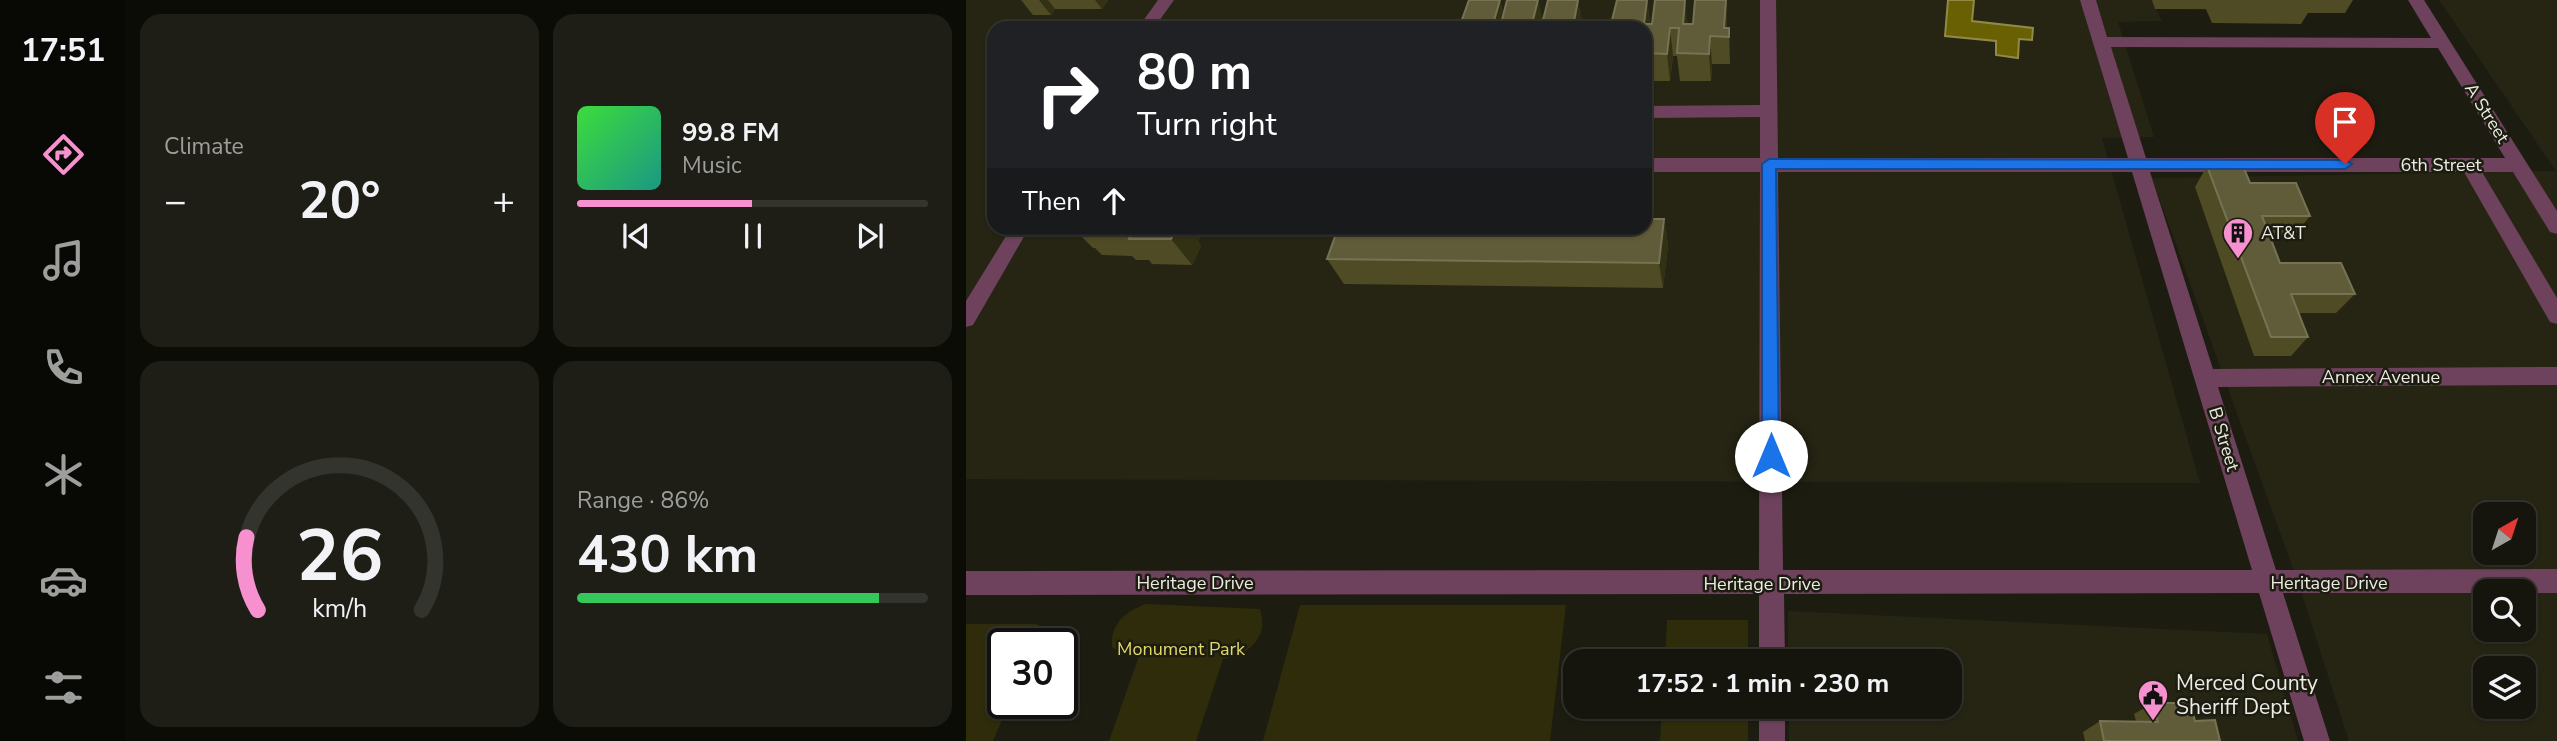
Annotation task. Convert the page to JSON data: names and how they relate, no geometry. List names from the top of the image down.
{
  "streets": {
    "street": [
      "A Street",
      "6th Street",
      "Annex Avenue",
      "B Street",
      "Heritage Drive"
    ]
  },
  "crossings": [
    ["A Street", "6th Street"],
    ["6th Street", "B Street"],
    ["Annex Avenue", "B Street"],
    ["B Street", "Heritage Drive"]
  ],
  "parks": ["Monument Park"],
  "places": {
    "building": ["AT&T"],
    "public building": ["Merced County Sheriff Dept"]
  },
  "north": "top right",
  "page": {
    "tabs": "17:51",
    "tile": [
      "Climate",
      ["Range · 86%", "430 km"]
    ],
    "turn": ["80 m", "Turn right"],
    "song": ["99.8 FM", "Music"],
    "then": "Then",
    "heat": ["−", "20°", "+"],
    "limit": "30",
    "trip": "17:52 · 1 min · 230 m",
    "gauge": ["26", "km/h"]
  }
}
